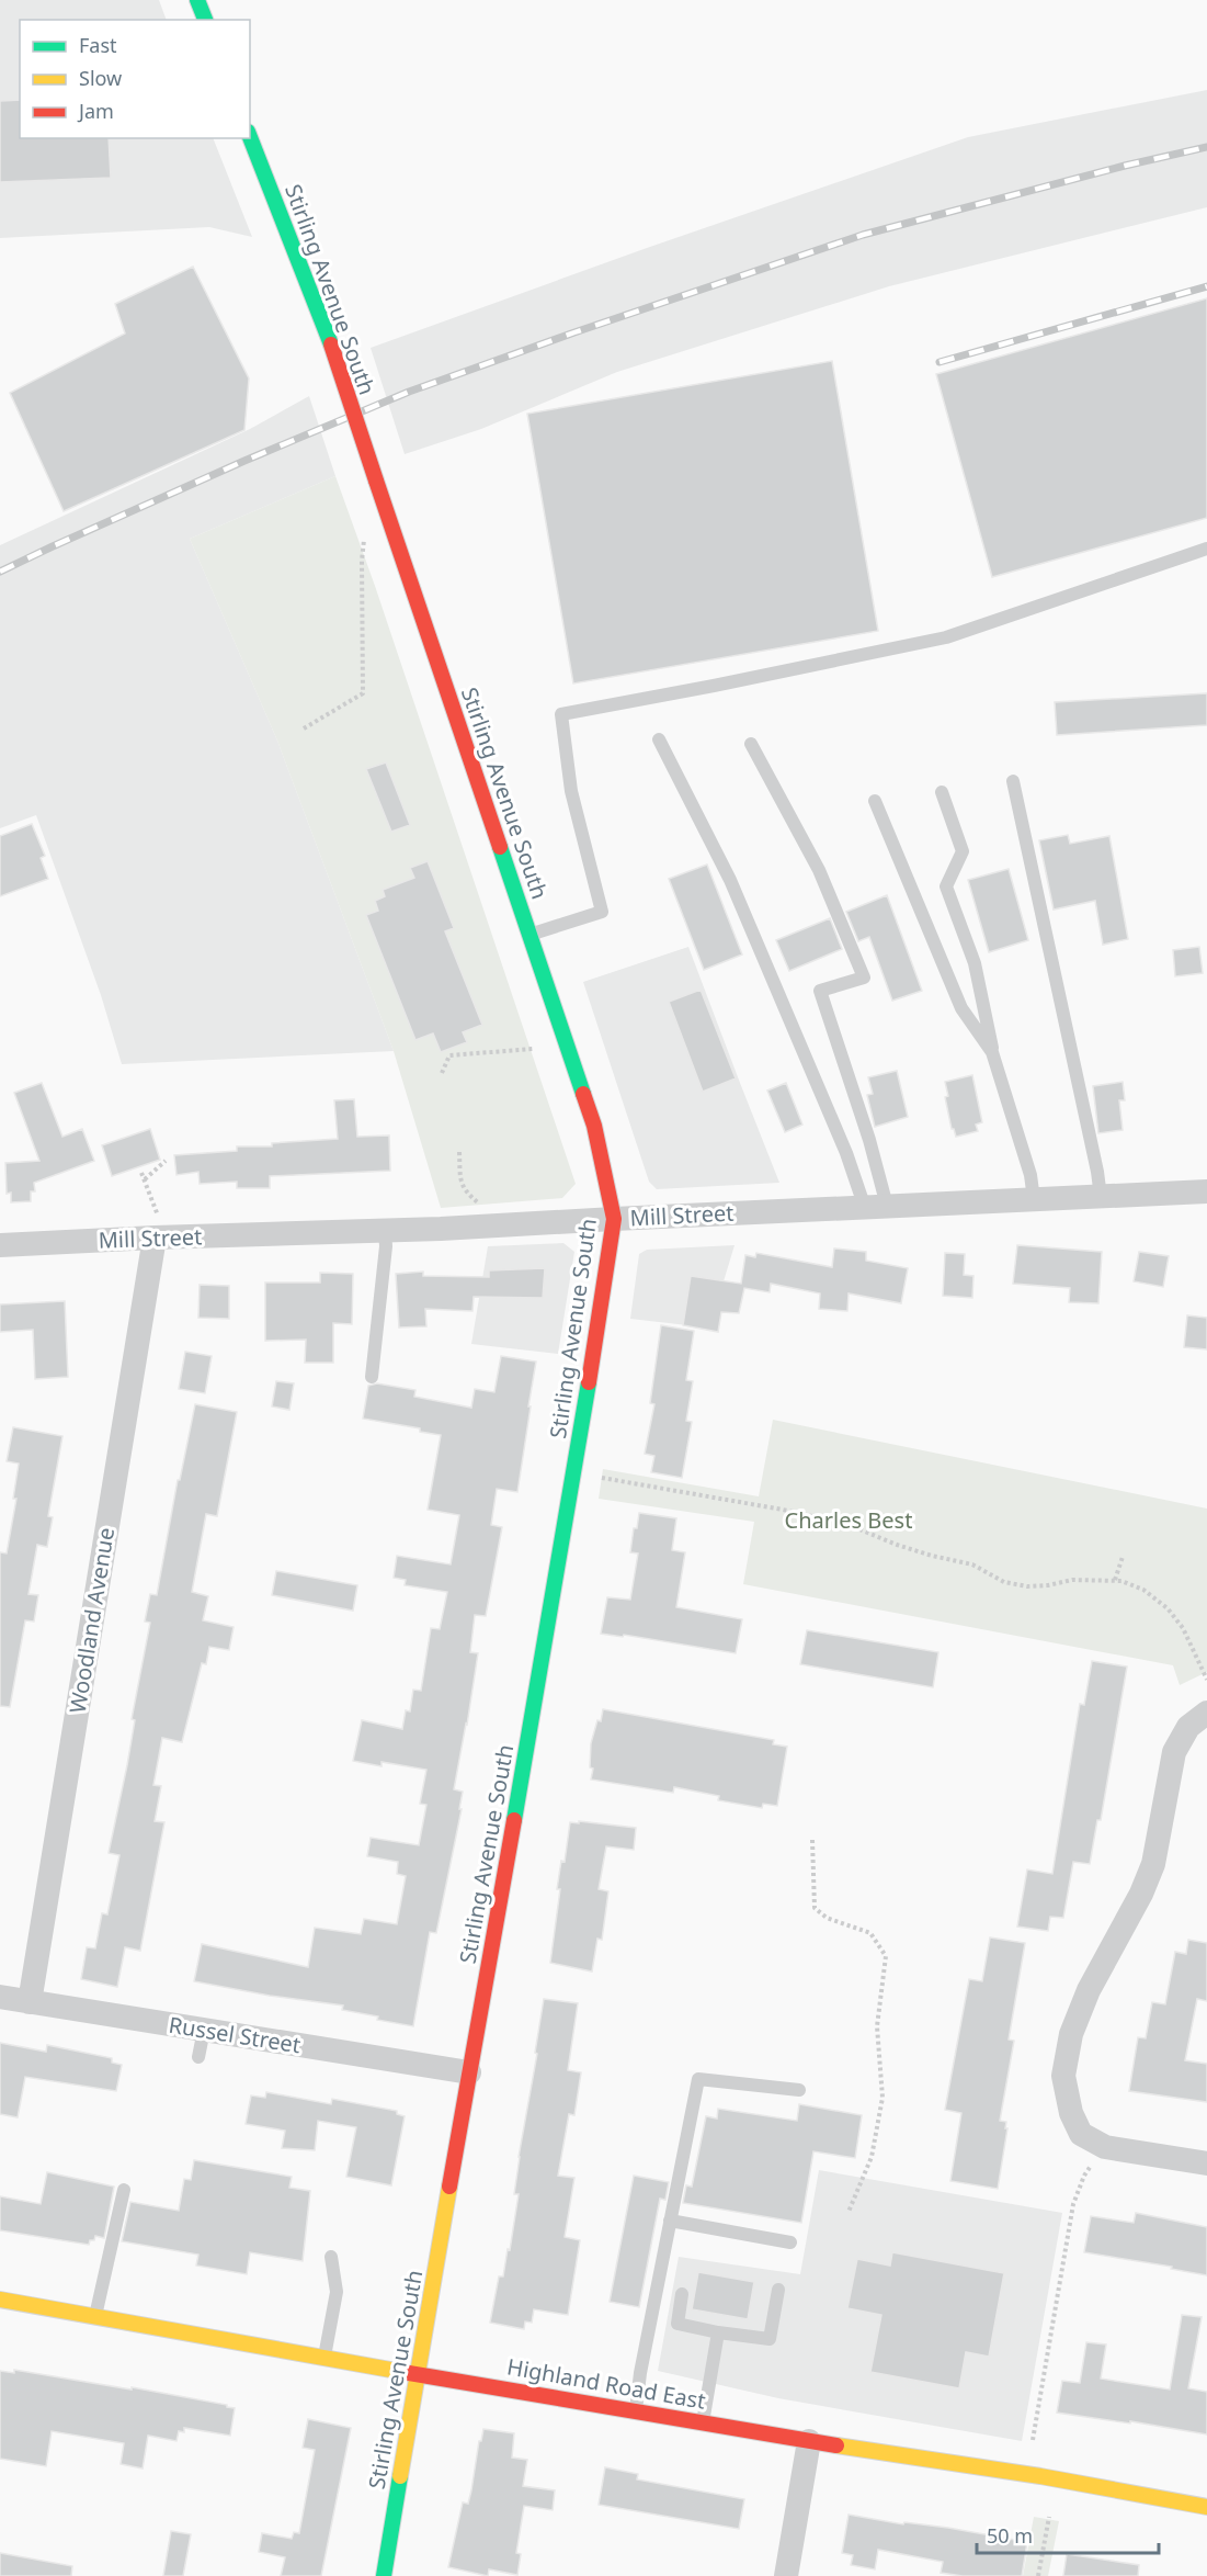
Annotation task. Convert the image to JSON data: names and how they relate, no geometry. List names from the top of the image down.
{
  "streets": {
    "street": [
      "Stirling Avenue South",
      "Mill Street",
      "Woodland Avenue",
      "Russel Street",
      "Highland Road East"
    ]
  },
  "crossings": [
    ["Stirling Avenue South", "Mill Street"],
    ["Stirling Avenue South", "Russel Street"],
    ["Stirling Avenue South", "Highland Road East"],
    ["Mill Street", "Woodland Avenue"],
    ["Woodland Avenue", "Russel Street"]
  ],
  "parks": ["Charles Best"],
  "legend": ["Fast", "Slow", "Jam"],
  "scale_bar": "50 m"
}
